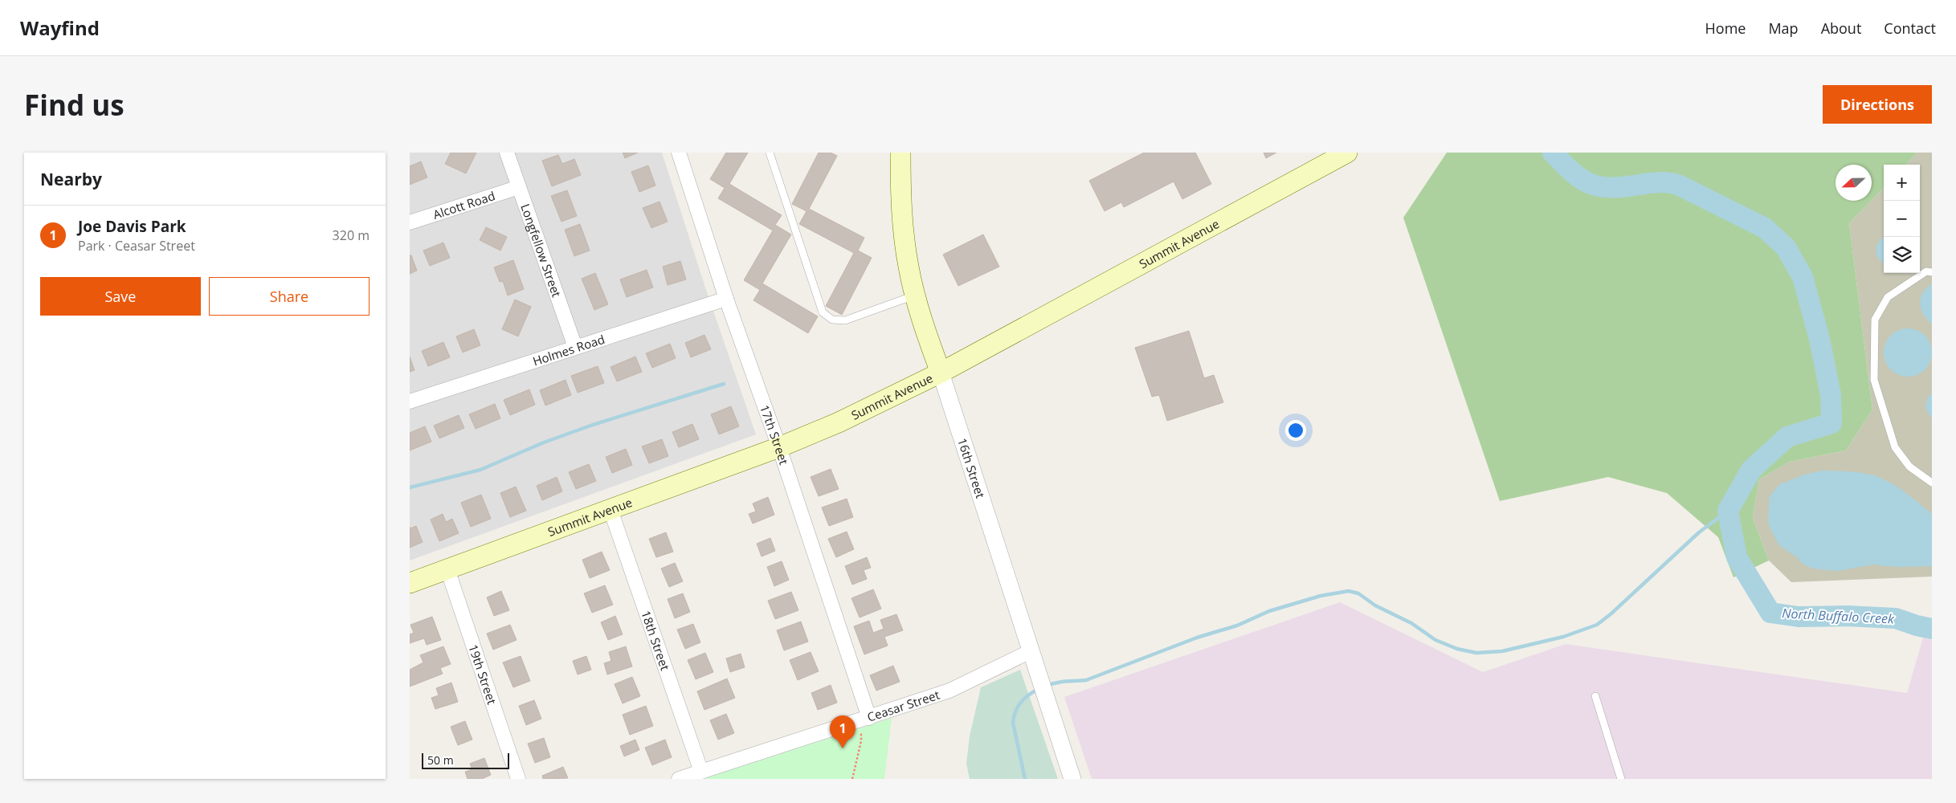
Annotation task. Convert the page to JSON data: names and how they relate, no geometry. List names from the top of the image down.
{
  "streets": {
    "main road": ["Summit Avenue", "16th Street"],
    "street": [
      "Alcott Road",
      "Longfellow Street",
      "Holmes Road",
      "17th Street",
      "18th Street",
      "19th Street",
      "Ceasar Street"
    ]
  },
  "crossings": [
    ["Alcott Road", "Longfellow Street"],
    ["Summit Avenue", "17th Street"],
    ["Summit Avenue", "16th Street"],
    ["Summit Avenue", "18th Street"],
    ["Summit Avenue", "19th Street"],
    ["Longfellow Street", "Holmes Road"],
    ["Holmes Road", "17th Street"],
    ["17th Street", "Ceasar Street"],
    ["16th Street", "Ceasar Street"],
    ["18th Street", "Ceasar Street"]
  ],
  "water": ["North Buffalo Creek"],
  "scale_bar": "50 m",
  "north": "left",
  "page": {
    "header": "Wayfind",
    "nav": [
      "Home",
      "Map",
      "About",
      "Contact"
    ],
    "buttons": [
      "Directions",
      ["Save", "Share"]
    ],
    "title": "Find us",
    "heading": "Nearby",
    "map_buttons": ["+", "−"],
    "list": [
      {
        "mark": "1",
        "name": "Joe Davis Park",
        "note": "Park · Ceasar Street",
        "value": "320 m"
      }
    ],
    "pins": "1",
    "scale": "50 m"
  }
}
